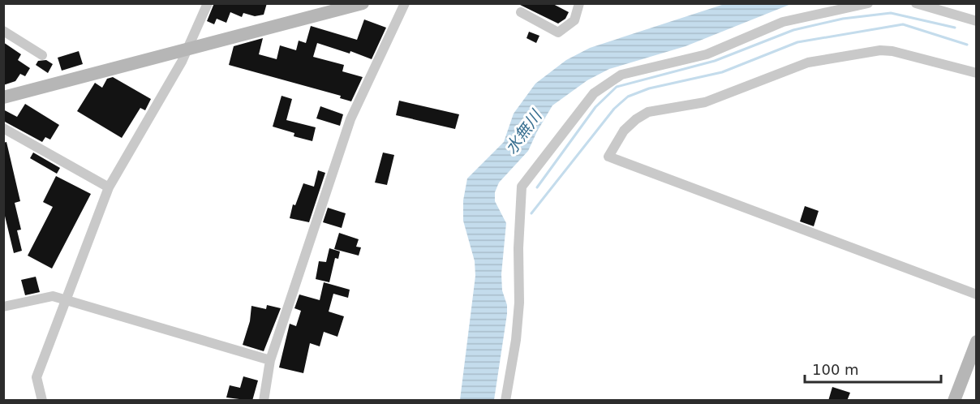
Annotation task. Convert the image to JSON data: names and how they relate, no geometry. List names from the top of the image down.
{
  "water": ["水無川"],
  "scale_bar": "100 m"
}
